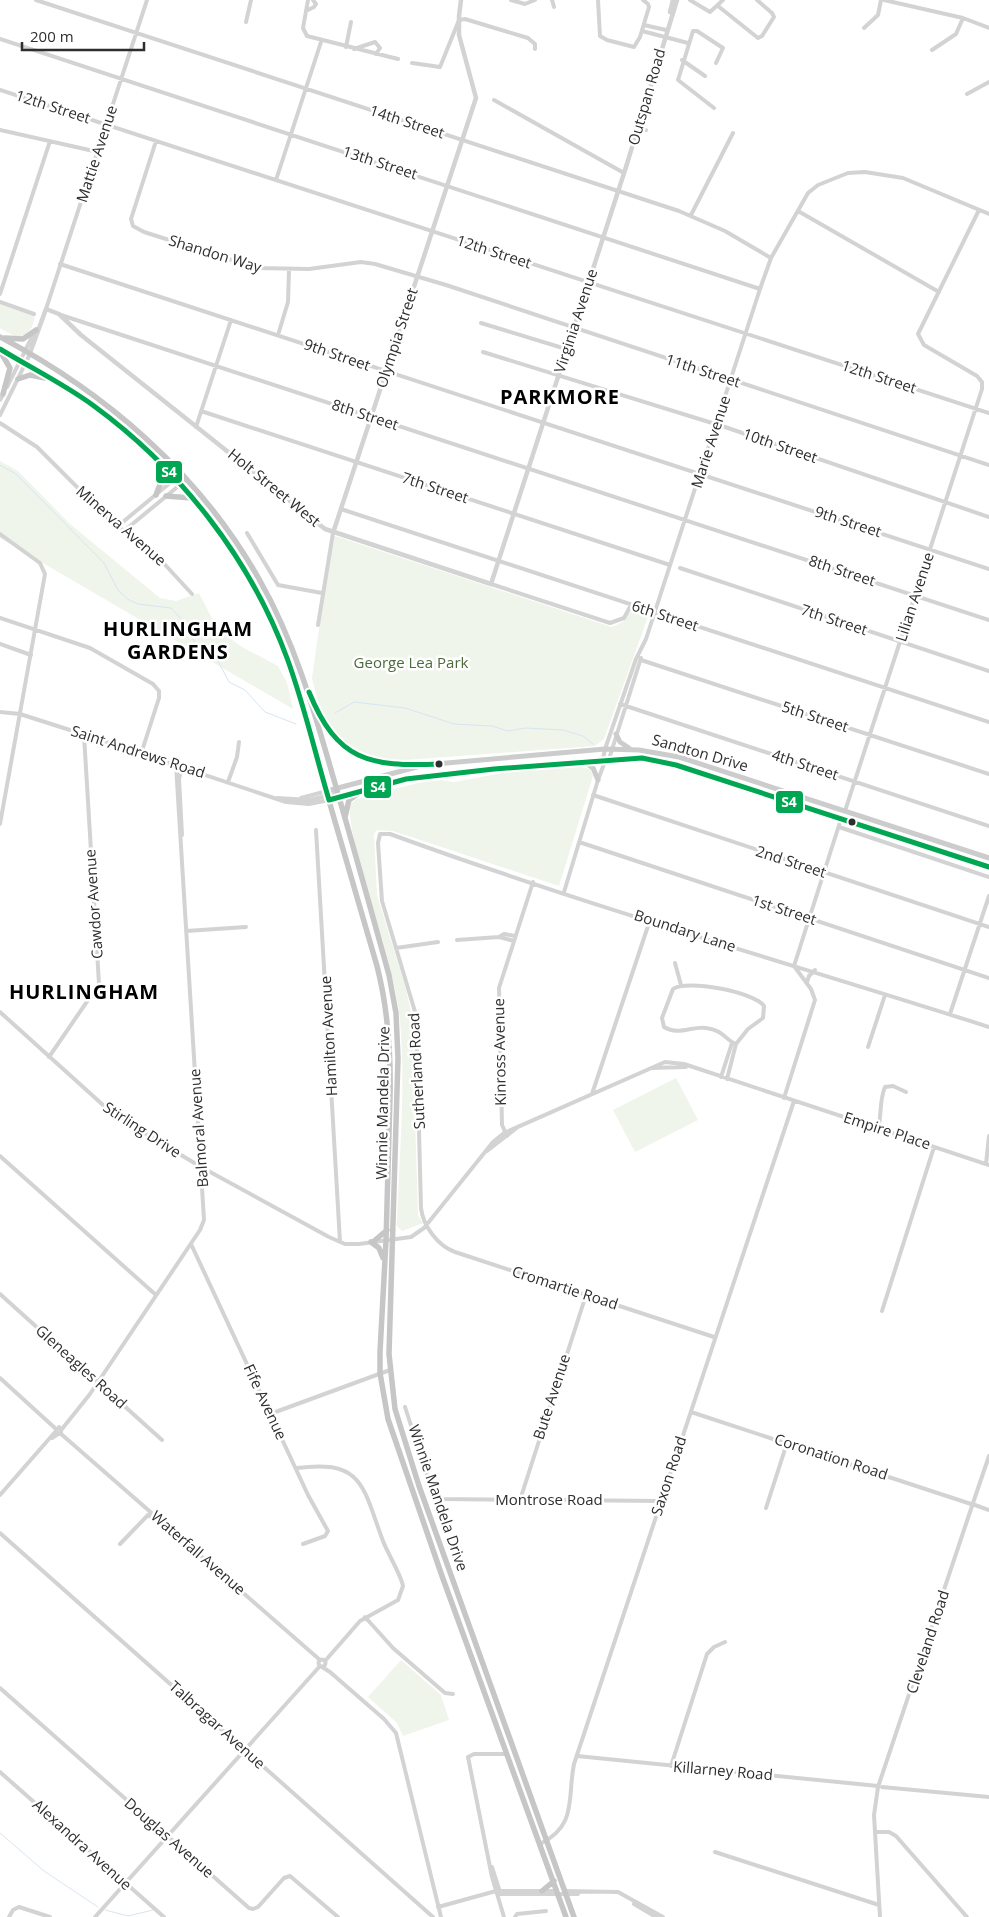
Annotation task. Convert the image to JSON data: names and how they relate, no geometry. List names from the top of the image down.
{
  "streets": {
    "main road": ["Sandton Drive", "Winnie Mandela Drive"],
    "street": [
      "Outspan Road",
      "12th Street",
      "14th Street",
      "Mattie Avenue",
      "13th Street",
      "Shandon Way",
      "Virginia Avenue",
      "Olympia Street",
      "9th Street",
      "11th Street",
      "8th Street",
      "Marie Avenue",
      "10th Street",
      "Holt Street West",
      "7th Street",
      "Minerva Avenue",
      "Lilian Avenue",
      "6th Street",
      "5th Street",
      "Saint Andrews Road",
      "4th Street",
      "2nd Street",
      "Cawdor Avenue",
      "1st Street",
      "Boundary Lane",
      "Hamilton Avenue",
      "Kinross Avenue",
      "Sutherland Road",
      "Balmoral Avenue",
      "Stirling Drive",
      "Empire Place",
      "Cromartie Road",
      "Gleneagles Road",
      "Bute Avenue",
      "Fife Avenue",
      "Coronation Road",
      "Saxon Road",
      "Montrose Road",
      "Waterfall Avenue",
      "Cleveland Road",
      "Talbragar Avenue",
      "Killarney Road",
      "Douglas Avenue",
      "Alexandra Avenue"
    ]
  },
  "crossings": [
    ["Outspan Road", "Virginia Avenue"],
    ["12th Street", "Mattie Avenue"],
    ["12th Street", "Shandon Way"],
    ["12th Street", "Virginia Avenue"],
    ["12th Street", "Olympia Street"],
    ["12th Street", "Marie Avenue"],
    ["12th Street", "Lilian Avenue"],
    ["14th Street", "Mattie Avenue"],
    ["14th Street", "Virginia Avenue"],
    ["14th Street", "Olympia Street"],
    ["14th Street", "Marie Avenue"],
    ["Mattie Avenue", "13th Street"],
    ["Mattie Avenue", "9th Street"],
    ["Mattie Avenue", "8th Street"],
    ["Mattie Avenue", "Winnie Mandela Drive"],
    ["13th Street", "Virginia Avenue"],
    ["13th Street", "Olympia Street"],
    ["13th Street", "Marie Avenue"],
    ["Shandon Way", "Olympia Street"],
    ["Shandon Way", "11th Street"],
    ["Virginia Avenue", "9th Street"],
    ["Virginia Avenue", "11th Street"],
    ["Virginia Avenue", "8th Street"],
    ["Virginia Avenue", "10th Street"],
    ["Virginia Avenue", "Holt Street West"],
    ["Virginia Avenue", "7th Street"],
    ["Virginia Avenue", "6th Street"],
    ["Olympia Street", "9th Street"],
    ["Olympia Street", "11th Street"],
    ["Olympia Street", "8th Street"],
    ["Olympia Street", "Holt Street West"],
    ["Olympia Street", "7th Street"],
    ["Olympia Street", "6th Street"],
    ["9th Street", "Marie Avenue"],
    ["9th Street", "Lilian Avenue"],
    ["11th Street", "Marie Avenue"],
    ["11th Street", "Lilian Avenue"],
    ["8th Street", "Marie Avenue"],
    ["8th Street", "Holt Street West"],
    ["8th Street", "Lilian Avenue"],
    ["Marie Avenue", "10th Street"],
    ["Marie Avenue", "7th Street"],
    ["Marie Avenue", "6th Street"],
    ["Marie Avenue", "5th Street"],
    ["Marie Avenue", "Sandton Drive"],
    ["Marie Avenue", "4th Street"],
    ["10th Street", "Lilian Avenue"],
    ["Holt Street West", "6th Street"],
    ["7th Street", "Lilian Avenue"],
    ["Lilian Avenue", "6th Street"],
    ["Lilian Avenue", "5th Street"],
    ["Lilian Avenue", "Sandton Drive"],
    ["Lilian Avenue", "4th Street"],
    ["Saint Andrews Road", "Cawdor Avenue"],
    ["Saint Andrews Road", "Winnie Mandela Drive"],
    ["Saint Andrews Road", "Balmoral Avenue"],
    ["Sandton Drive", "Winnie Mandela Drive"],
    ["Cawdor Avenue", "Stirling Drive"],
    ["Boundary Lane", "Kinross Avenue"],
    ["Boundary Lane", "Sutherland Road"],
    ["Hamilton Avenue", "Stirling Drive"],
    ["Kinross Avenue", "Stirling Drive"],
    ["Kinross Avenue", "Empire Place"],
    ["Sutherland Road", "Stirling Drive"],
    ["Sutherland Road", "Cromartie Road"],
    ["Winnie Mandela Drive", "Stirling Drive"],
    ["Winnie Mandela Drive", "Saxon Road"],
    ["Balmoral Avenue", "Stirling Drive"],
    ["Balmoral Avenue", "Gleneagles Road"],
    ["Balmoral Avenue", "Fife Avenue"],
    ["Balmoral Avenue", "Waterfall Avenue"],
    ["Stirling Drive", "Empire Place"],
    ["Stirling Drive", "Cromartie Road"],
    ["Empire Place", "Saxon Road"],
    ["Cromartie Road", "Bute Avenue"],
    ["Cromartie Road", "Saxon Road"],
    ["Bute Avenue", "Montrose Road"],
    ["Coronation Road", "Saxon Road"],
    ["Coronation Road", "Cleveland Road"],
    ["Saxon Road", "Montrose Road"],
    ["Saxon Road", "Killarney Road"],
    ["Cleveland Road", "Killarney Road"]
  ],
  "districts": ["PARKMORE", "HURLINGHAM GARDENS", "HURLINGHAM"],
  "parks": ["George Lea Park"],
  "lines": ["transit line S4"],
  "scale_bar": "200 m"
}
